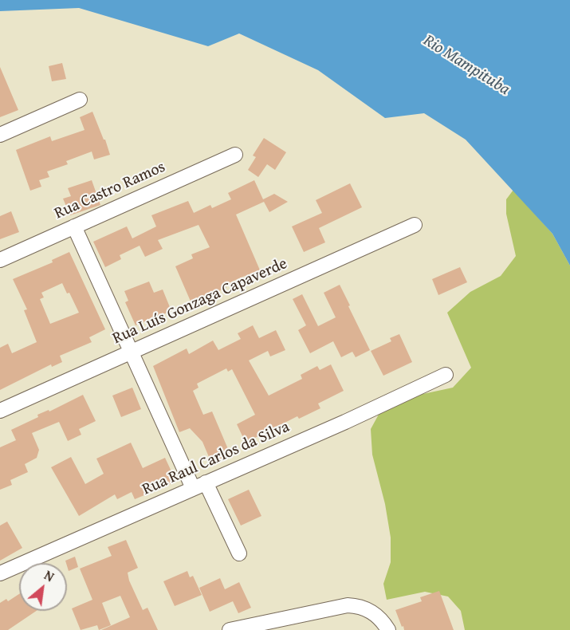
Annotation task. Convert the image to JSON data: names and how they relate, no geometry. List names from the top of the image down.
{
  "streets": {
    "street": ["Rua Castro Ramos", "Rua Luís Gonzaga Capaverde", "Rua Raul Carlos da Silva"]
  },
  "water": ["Rio Mampituba"],
  "north": "top right"
}
